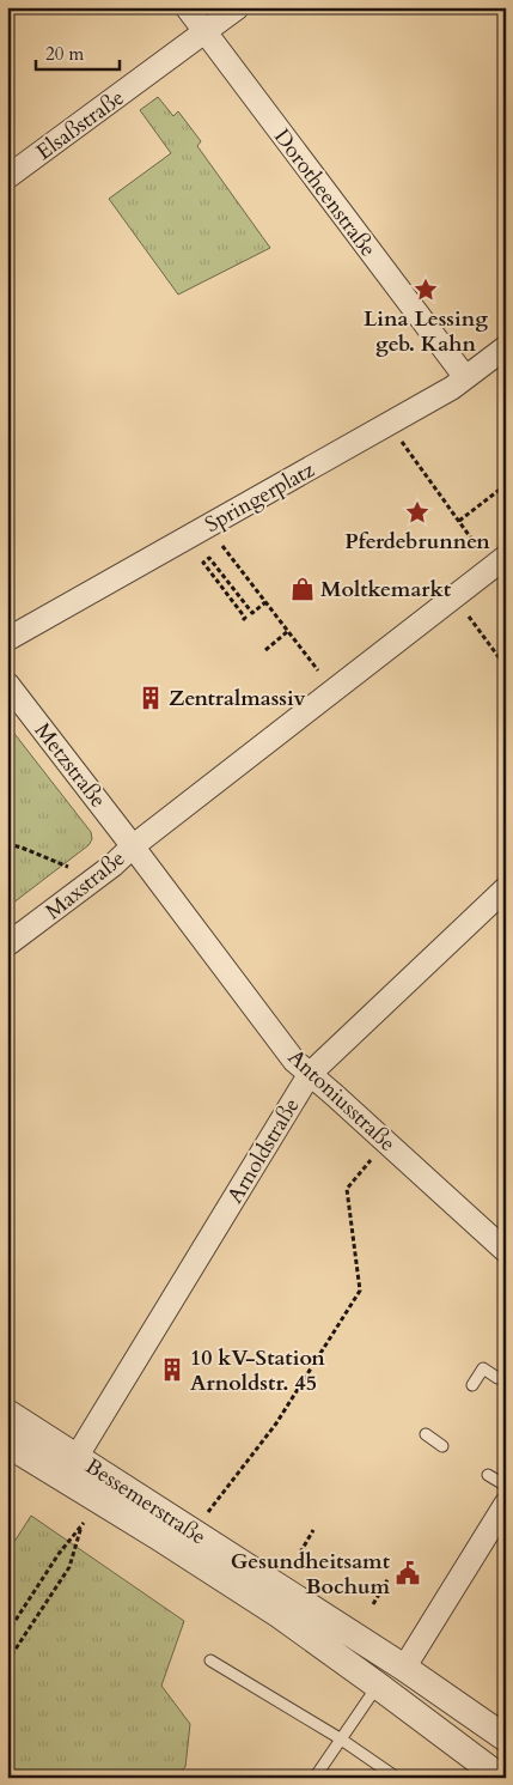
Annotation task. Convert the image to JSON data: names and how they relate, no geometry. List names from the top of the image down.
{
  "streets": {
    "street": [
      "Elsaßstraße",
      "Dorotheenstraße",
      "Springerplatz",
      "Metzstraße",
      "Maxstraße",
      "Antoniusstraße",
      "Arnoldstraße",
      "Bessemerstraße"
    ]
  },
  "crossings": [
    ["Elsaßstraße", "Dorotheenstraße"],
    ["Dorotheenstraße", "Springerplatz"],
    ["Metzstraße", "Maxstraße"],
    ["Metzstraße", "Antoniusstraße"],
    ["Maxstraße", "Antoniusstraße"],
    ["Antoniusstraße", "Arnoldstraße"],
    ["Arnoldstraße", "Bessemerstraße"]
  ],
  "places": {
    "place": ["Lina Lessing geb. Kahn", "Pferdebrunnen"],
    "shop": ["Moltkemarkt"],
    "building": ["Zentralmassiv", "10 kV-Station Arnoldstr. 45"],
    "public building": ["Gesundheitsamt Bochum"]
  },
  "scale_bar": "20 m"
}
